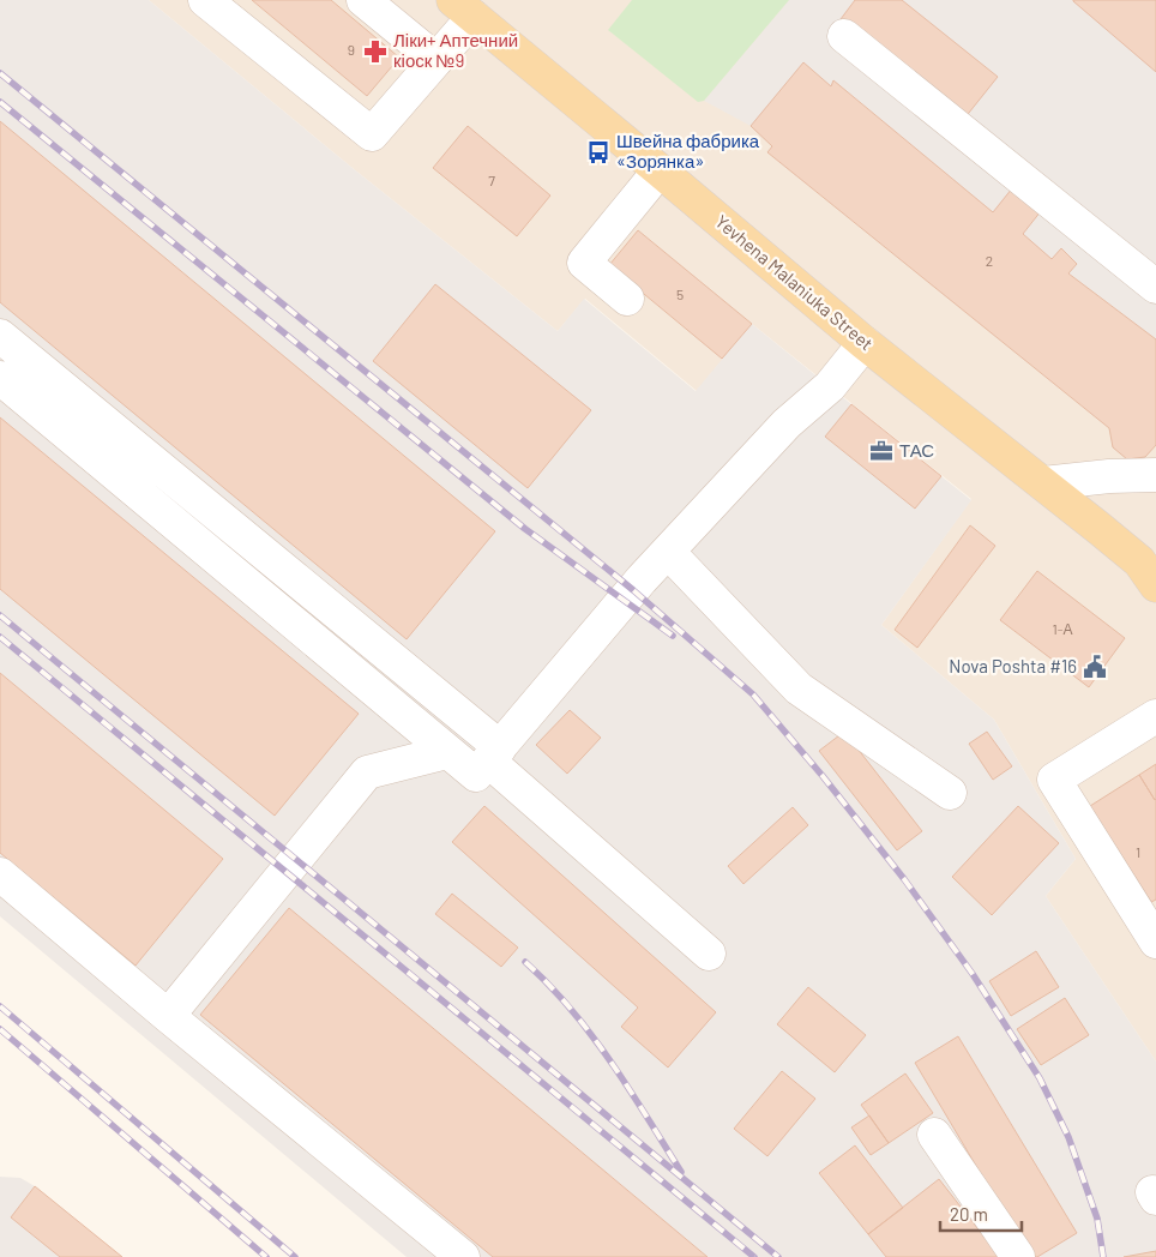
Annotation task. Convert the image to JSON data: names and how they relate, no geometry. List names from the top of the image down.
{
  "streets": {
    "main road": ["Yevhena Malaniuka Street"]
  },
  "places": {
    "pharmacy": ["Ліки+ Аптечний кіоск №9"],
    "bus stop": ["Швейна фабрика «Зорянка»"],
    "office": ["ТАС"],
    "public building": ["Nova Poshta #16"]
  },
  "house_numbers": [
    "9",
    "7",
    "2",
    "5",
    "1-А",
    "1"
  ],
  "scale_bar": "20 m"
}
